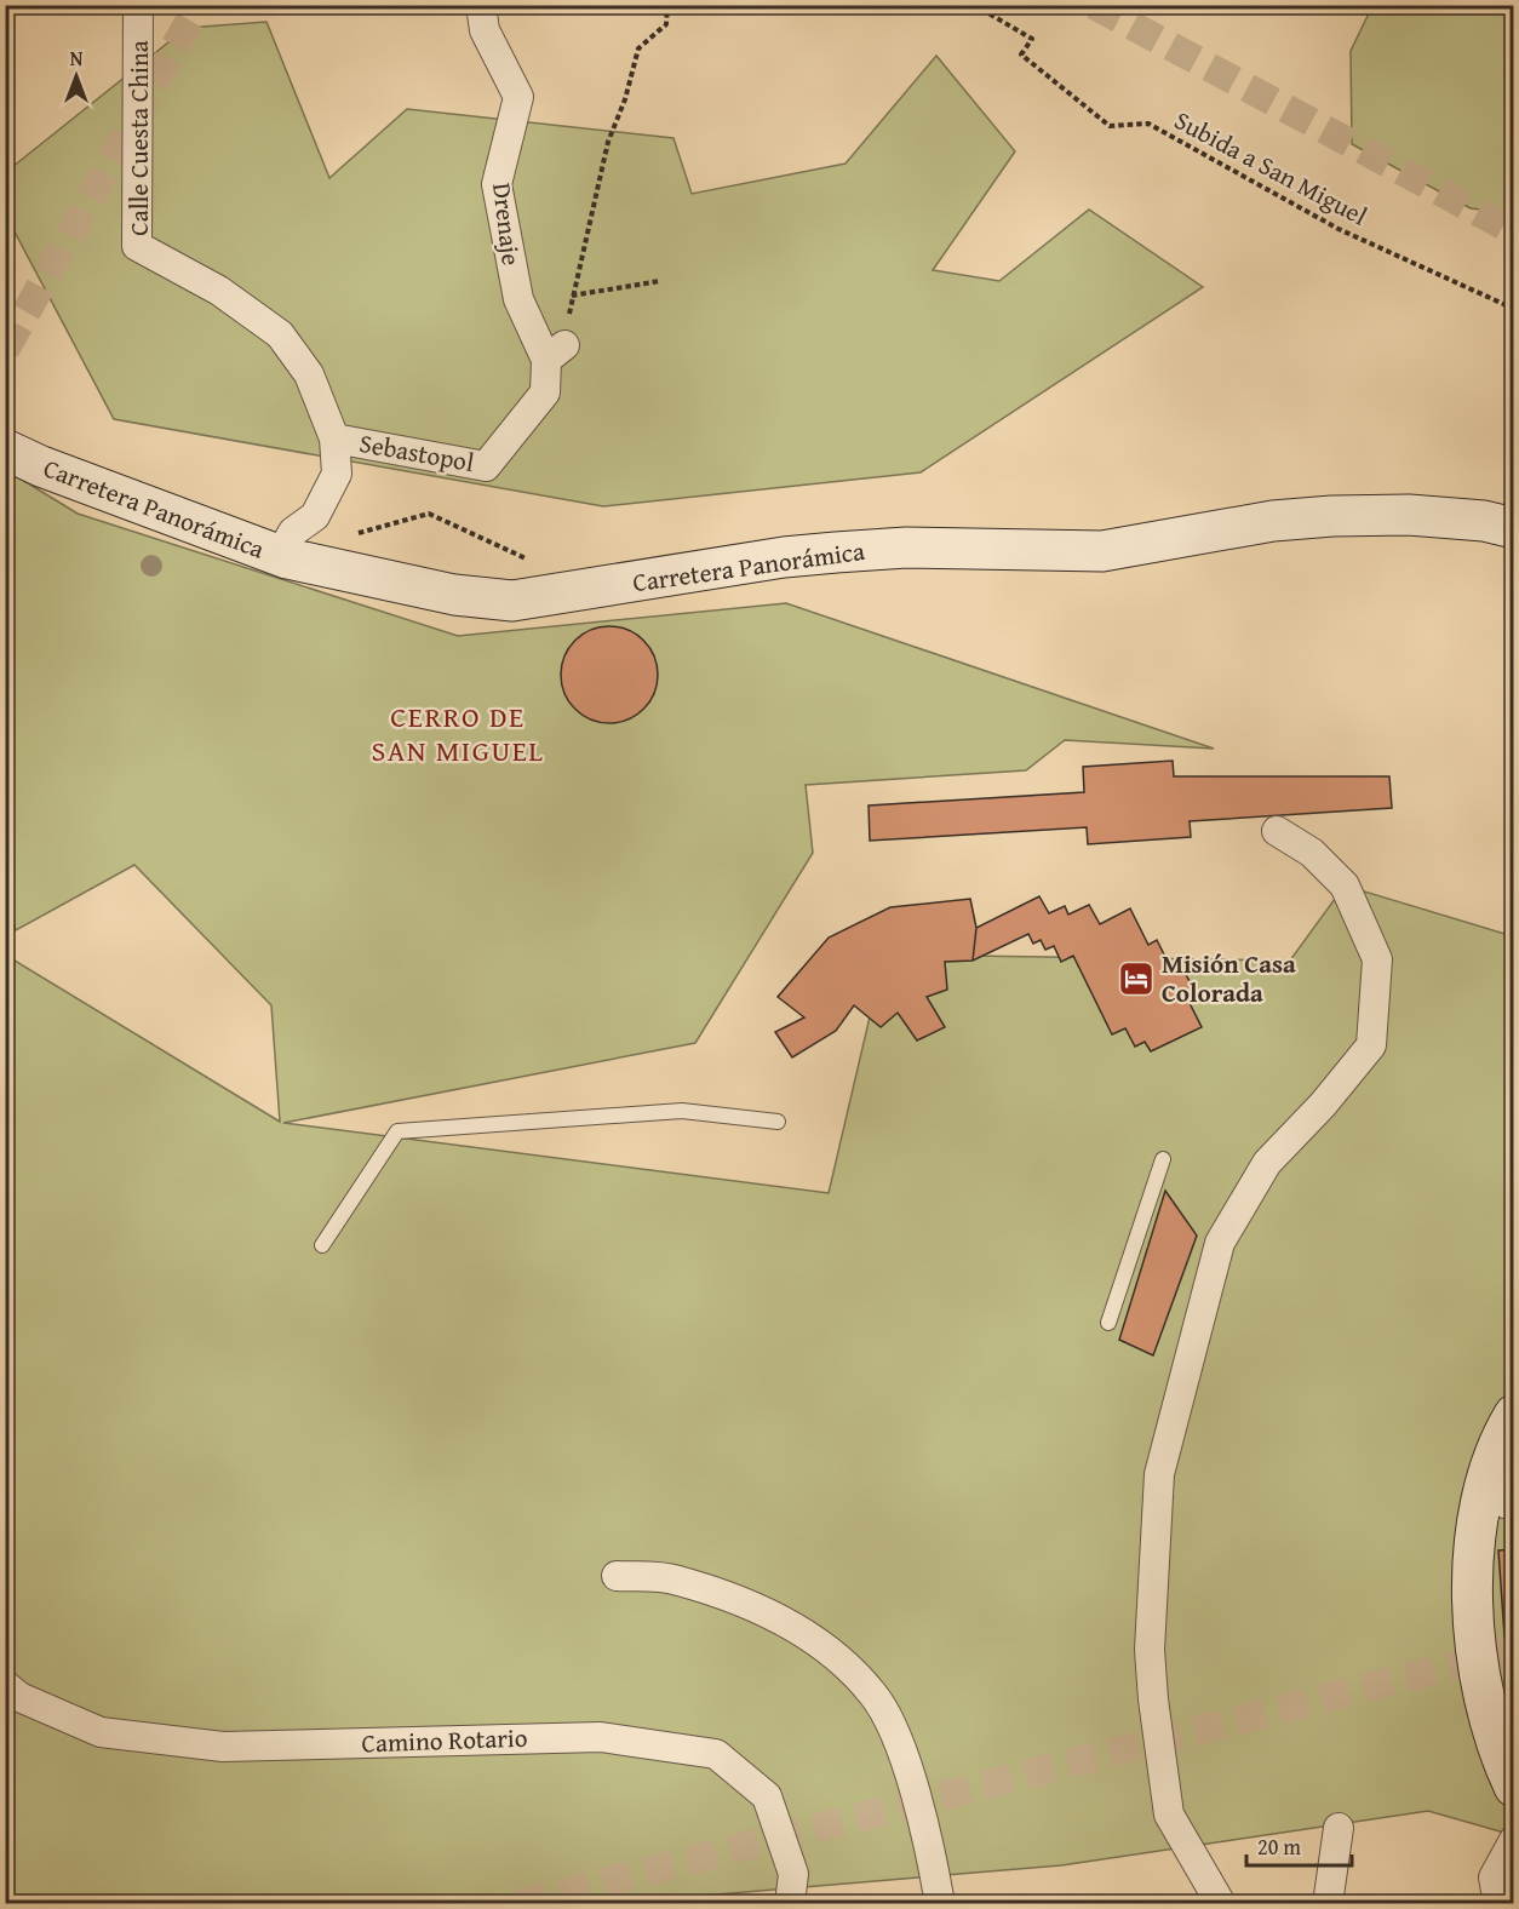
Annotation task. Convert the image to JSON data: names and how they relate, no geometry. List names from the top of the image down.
{
  "streets": {
    "street": [
      "Calle Cuesta China",
      "Drenaje",
      "Sebastopol",
      "Carretera Panorámica",
      "Camino Rotario"
    ],
    "path": ["Subida a San Miguel"]
  },
  "crossings": [
    ["Calle Cuesta China", "Sebastopol"],
    ["Drenaje", "Sebastopol"],
    ["Sebastopol", "Carretera Panorámica"]
  ],
  "districts": ["CERRO DE SAN MIGUEL"],
  "places": {
    "hotel": ["Misión Casa Colorada"]
  },
  "scale_bar": "20 m",
  "north": "top"
}
